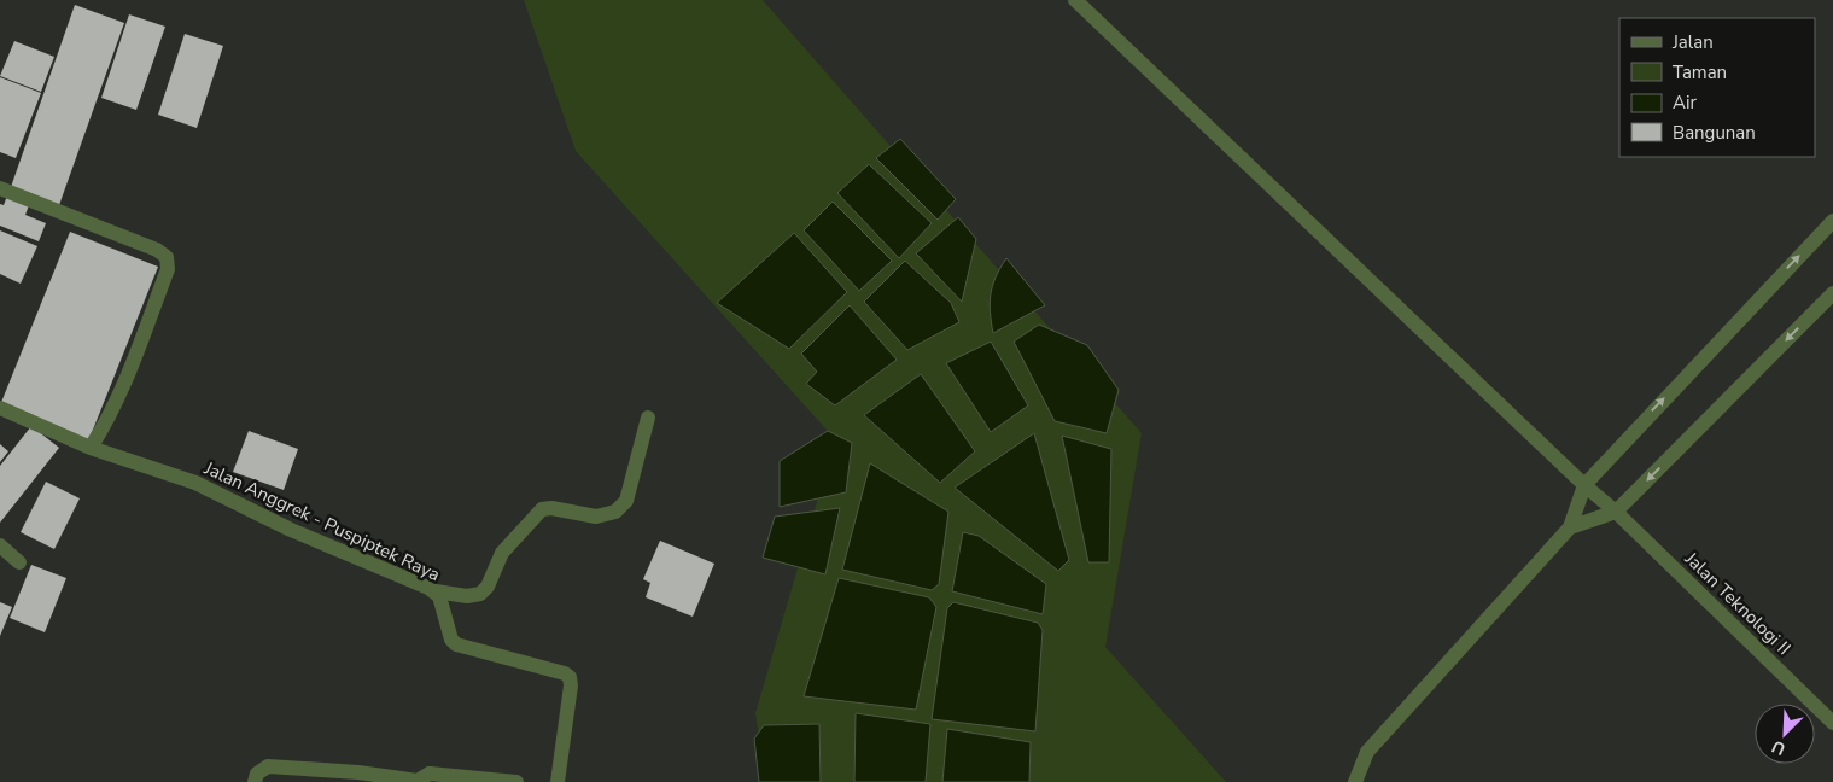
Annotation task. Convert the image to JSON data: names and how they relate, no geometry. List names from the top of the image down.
{
  "streets": {
    "street": ["Jalan Anggrek - Puspiptek Raya", "Jalan Teknologi II"]
  },
  "legend": [
    "Jalan",
    "Taman",
    "Air",
    "Bangunan"
  ],
  "north": "bottom left"
}
